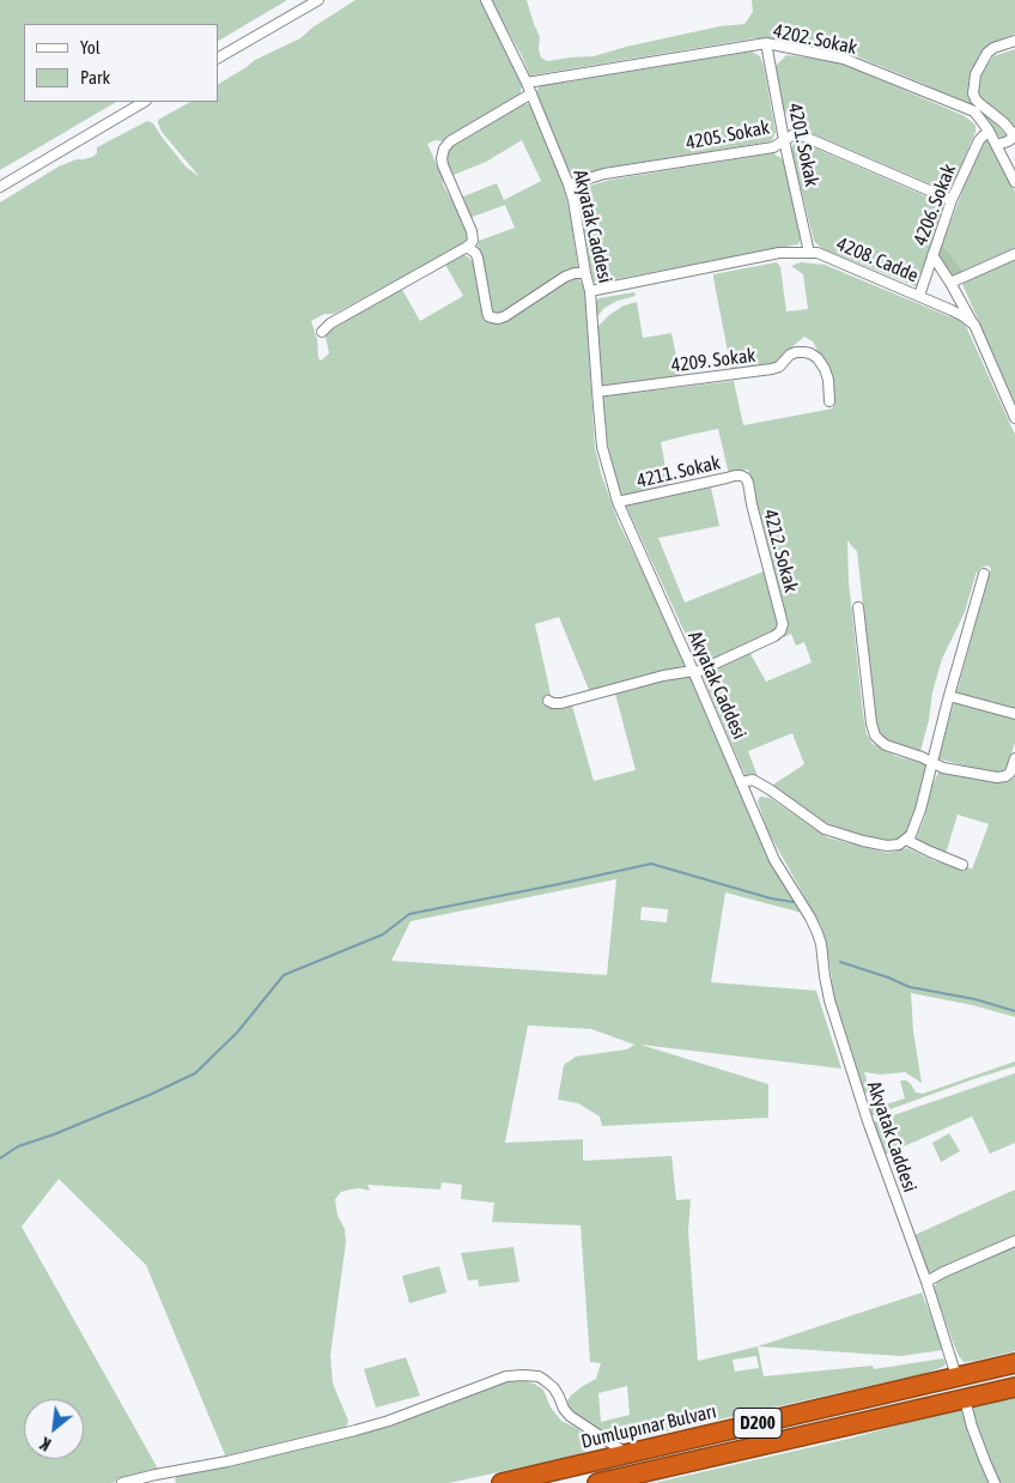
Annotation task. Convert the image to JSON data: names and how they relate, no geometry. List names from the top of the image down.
{
  "streets": {
    "highway": ["D200", "Dumlupınar Bulvarı"],
    "street": [
      "4202. Sokak",
      "4205. Sokak",
      "4201. Sokak",
      "4206. Sokak",
      "Akyatak Caddesi",
      "4208. Cadde",
      "4209. Sokak",
      "4211. Sokak",
      "4212. Sokak"
    ]
  },
  "crossings": [
    ["4202. Sokak", "4201. Sokak"],
    ["4202. Sokak", "4206. Sokak"],
    ["4202. Sokak", "Akyatak Caddesi"],
    ["4205. Sokak", "4201. Sokak"],
    ["4205. Sokak", "4206. Sokak"],
    ["4205. Sokak", "Akyatak Caddesi"],
    ["4201. Sokak", "4208. Cadde"],
    ["4206. Sokak", "4208. Cadde"],
    ["Akyatak Caddesi", "4208. Cadde"],
    ["Akyatak Caddesi", "4209. Sokak"],
    ["Akyatak Caddesi", "4211. Sokak"],
    ["Akyatak Caddesi", "4212. Sokak"],
    ["Akyatak Caddesi", "Dumlupınar Bulvarı"],
    ["4211. Sokak", "4212. Sokak"]
  ],
  "legend": ["Yol", "Park"],
  "north": "bottom left"
}
